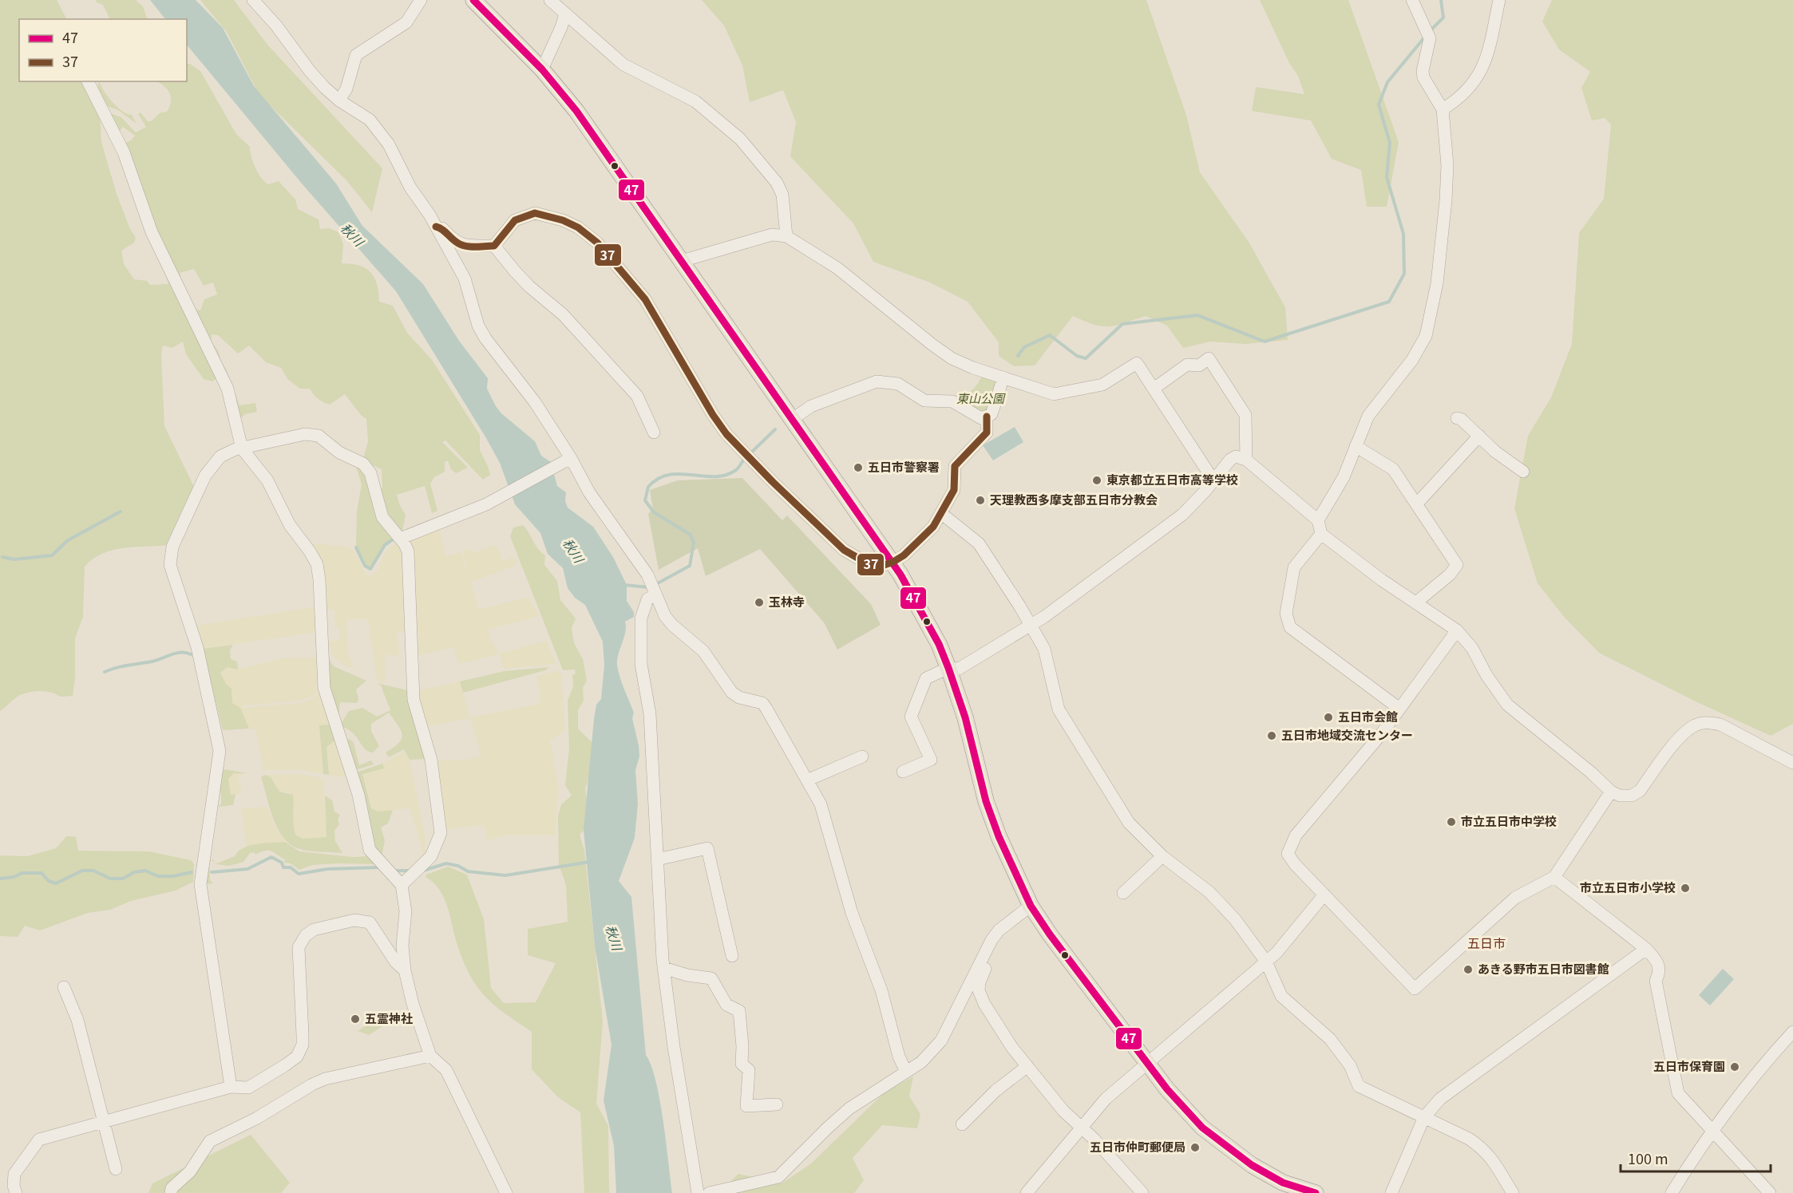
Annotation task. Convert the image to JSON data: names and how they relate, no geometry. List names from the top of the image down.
{
  "districts": ["五日市"],
  "water": ["秋川"],
  "parks": ["東山公園"],
  "places": [
    "五日市警察署",
    "東京都立五日市高等学校",
    "天理教西多摩支部五日市分教会",
    "玉林寺",
    "五日市会館",
    "五日市地域交流センター",
    "市立五日市中学校",
    "市立五日市小学校",
    "あきる野市五日市図書館",
    "五霊神社",
    "五日市保育園",
    "五日市仲町郵便局"
  ],
  "lines": ["transit line 47", "transit line 37"],
  "legend": ["47", "37"],
  "scale_bar": "100 m"
}
